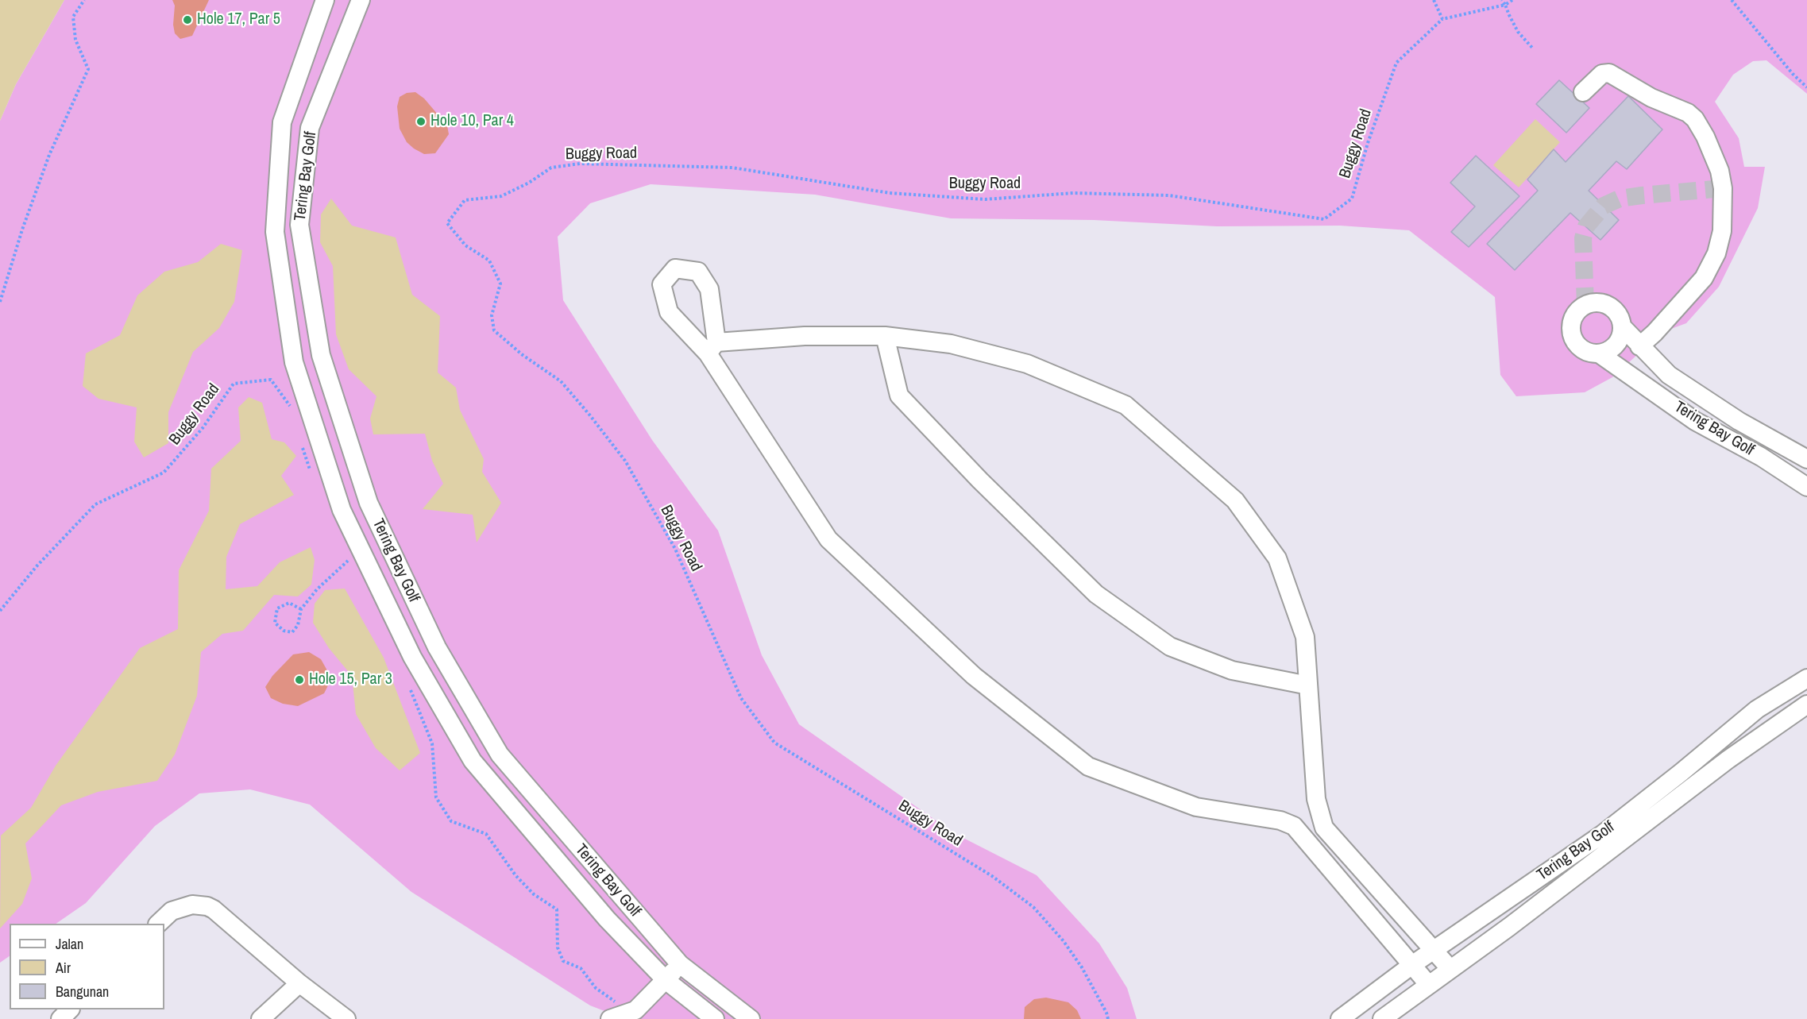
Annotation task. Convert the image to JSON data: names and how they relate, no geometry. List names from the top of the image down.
{
  "streets": {
    "street": ["Tering Bay Golf"],
    "path": ["Buggy Road"]
  },
  "places": ["Hole 17, Par 5", "Hole 10, Par 4", "Hole 15, Par 3"],
  "legend": ["Jalan", "Air", "Bangunan"]
}
